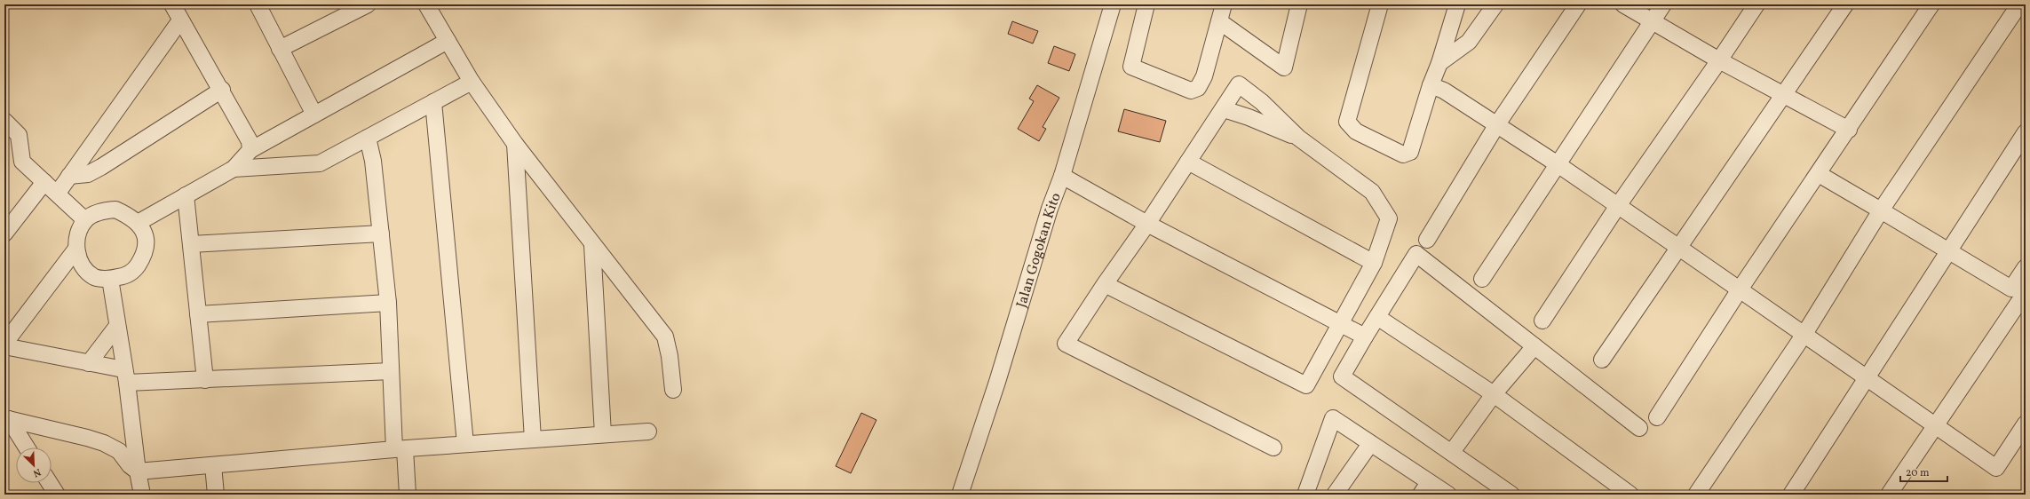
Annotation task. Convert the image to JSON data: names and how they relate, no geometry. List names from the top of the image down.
{
  "streets": {
    "street": ["Jalan Gogokan Kito"]
  },
  "scale_bar": "20 m",
  "north": "bottom right"
}
